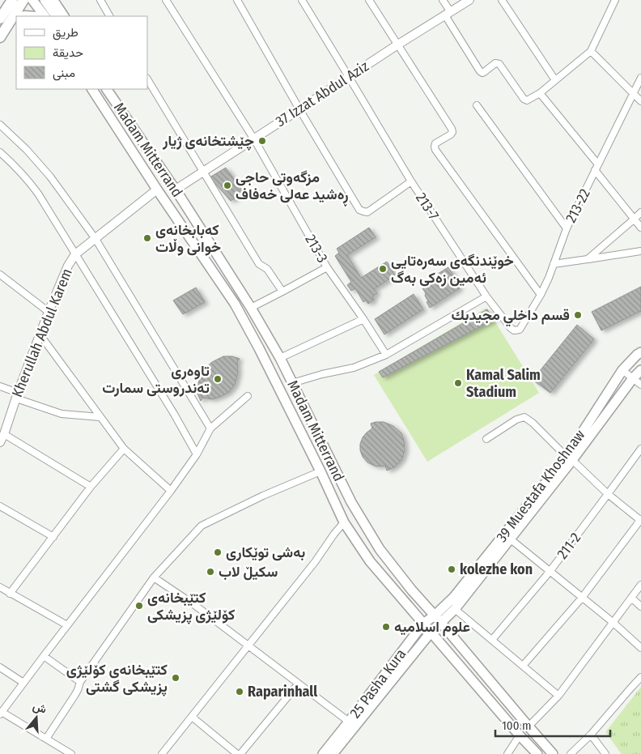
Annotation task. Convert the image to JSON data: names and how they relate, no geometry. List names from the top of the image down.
{
  "streets": {
    "main road": ["Madam Mitterrand", "39 Muestafa Khoshnaw", "25 Pasha Kura"],
    "street": [
      "37 Izzat Abdul Aziz",
      "213-22",
      "213-7",
      "213-3",
      "Kherullah Abdul Karem",
      "211-2"
    ]
  },
  "crossings": [
    ["37 Izzat Abdul Aziz", "Madam Mitterrand"],
    ["37 Izzat Abdul Aziz", "213-7"],
    ["37 Izzat Abdul Aziz", "213-3"],
    ["Madam Mitterrand", "Kherullah Abdul Karem"],
    ["Madam Mitterrand", "39 Muestafa Khoshnaw"],
    ["Madam Mitterrand", "25 Pasha Kura"],
    ["213-22", "213-7"],
    ["39 Muestafa Khoshnaw", "25 Pasha Kura"]
  ],
  "places": [
    "چێشتخانەی ژیار",
    "مزگەوتی حاجی ڕەشید عەلی خەفاف",
    "کەبابخانەی خوانی وڵات",
    "خوێندنگەی سەرەتایی ئەمین زەکی بەگ",
    "قسم داخلي مجيدبك",
    "تاوەری تەندروستی سمارت",
    "Kamal Salim Stadium",
    "بە‌شی توێكاری",
    "kolezhe kon",
    "سكیڵ لاب",
    "كتێبخانە‌ی كۆلێژی پزیشكی",
    "علوم اسلاميه",
    "کتێبخانەی کۆلێژی پزیشکی گشتی",
    "Raparinhall"
  ],
  "legend": ["طريق", "حديقة", "مبنى"],
  "scale_bar": "100 m",
  "north": "top"
}
